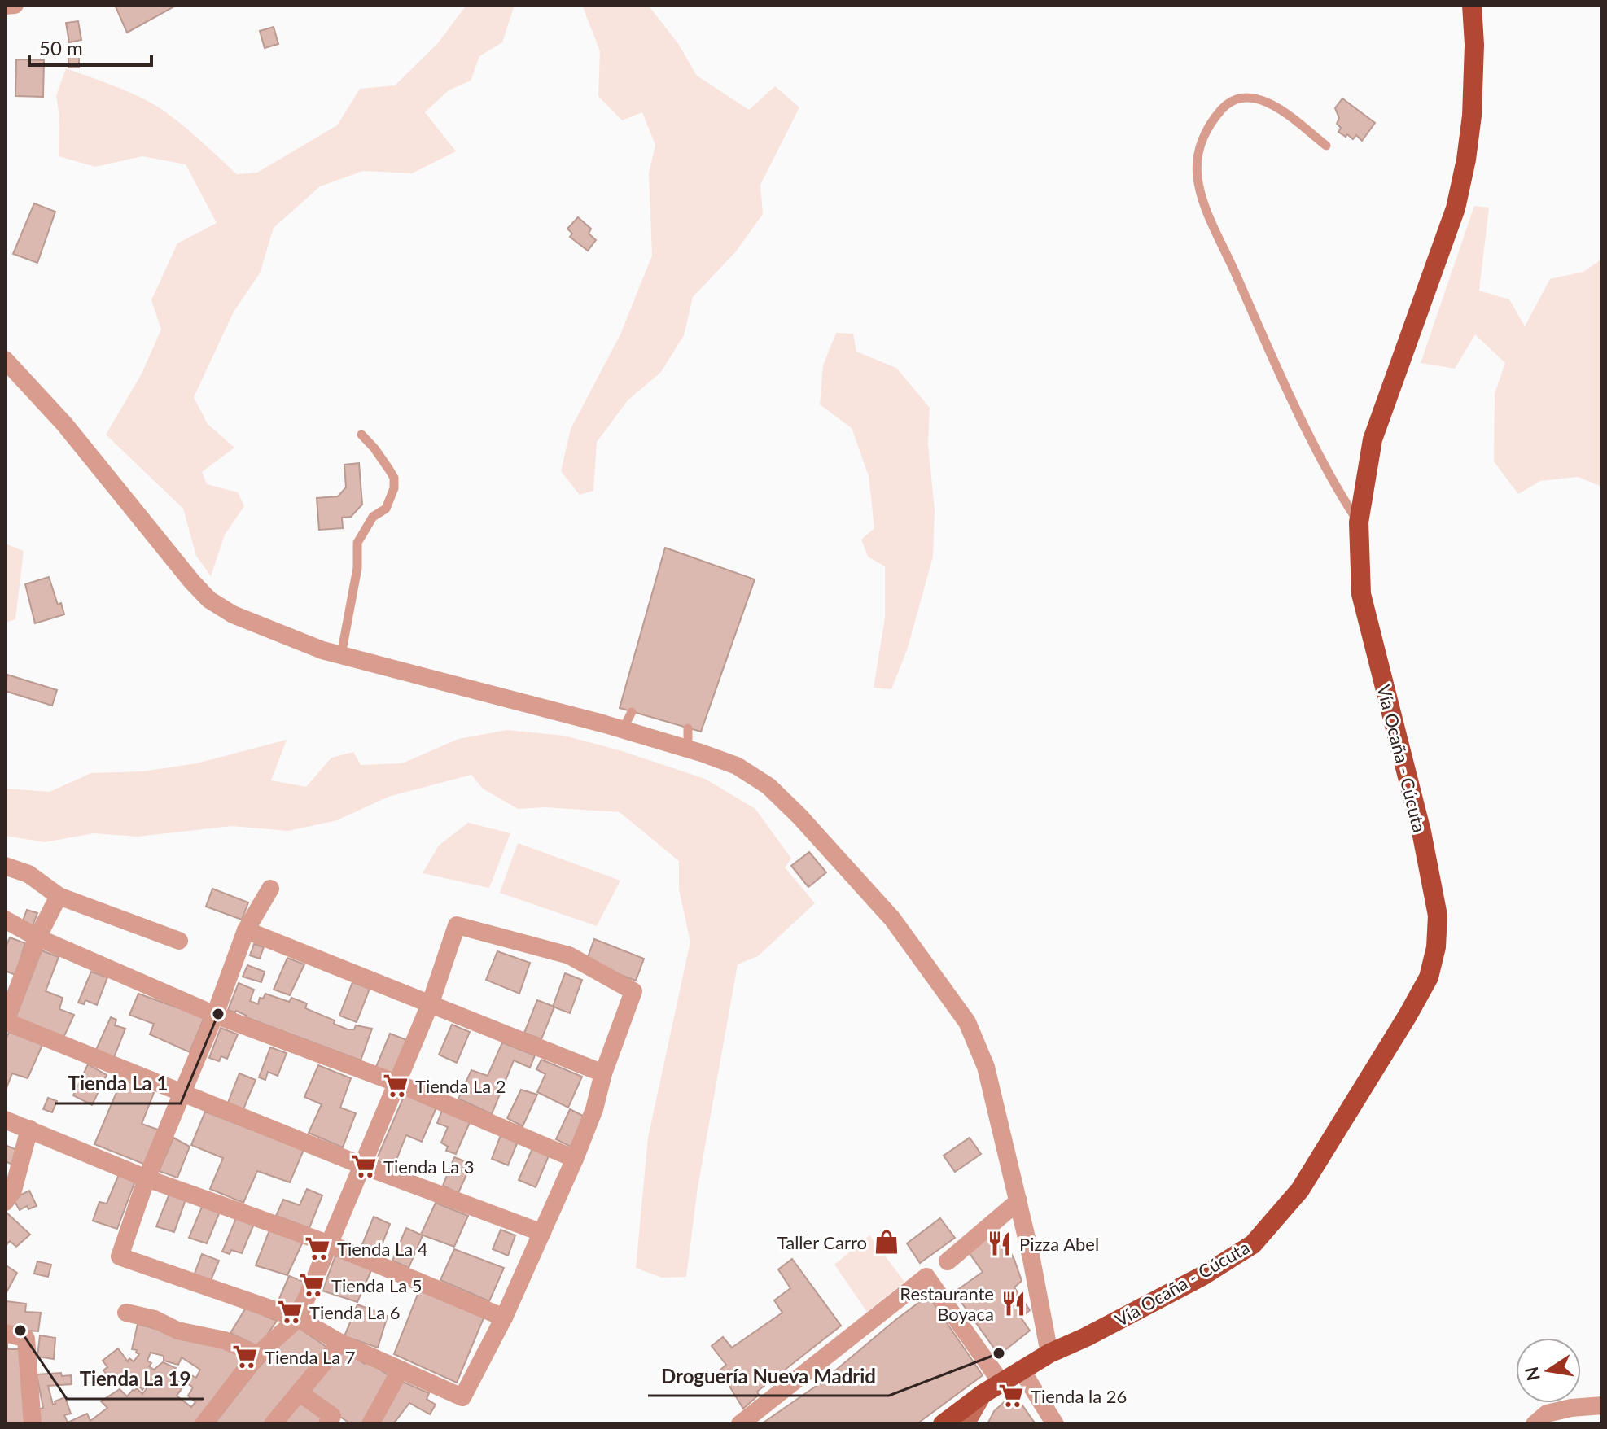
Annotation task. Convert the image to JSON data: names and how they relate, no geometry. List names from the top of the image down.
{
  "streets": {
    "main road": ["Vía Ocaña - Cúcuta"]
  },
  "places": {
    "other": ["Tienda La 1", "Tienda La 19", "Droguería Nueva Madrid"],
    "supermarket": [
      "Tienda La 2",
      "Tienda La 3",
      "Tienda La 4",
      "Tienda La 5",
      "Tienda La 6",
      "Tienda La 7",
      "Tienda la 26"
    ],
    "shop": ["Taller Carro"],
    "restaurant": ["Pizza Abel", "Restaurante Boyaca"]
  },
  "scale_bar": "50 m",
  "north": "left"
}
